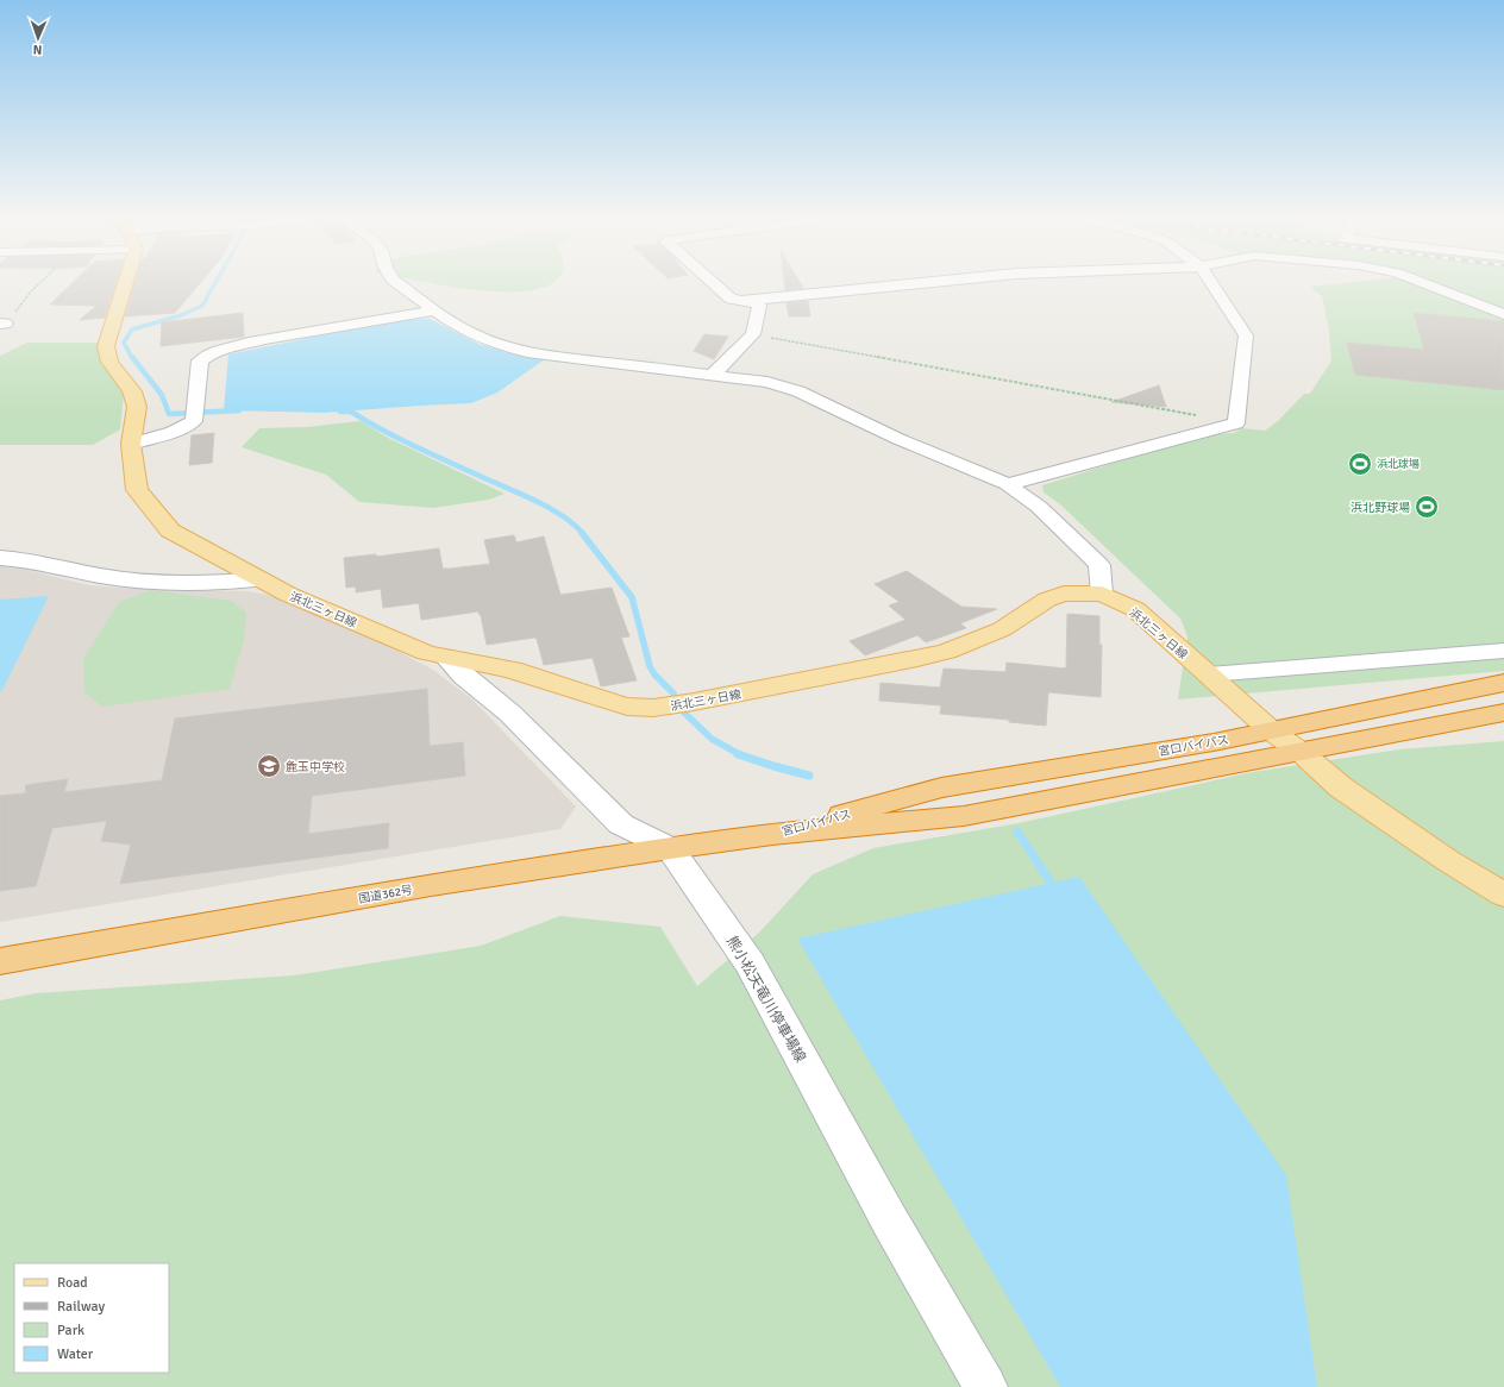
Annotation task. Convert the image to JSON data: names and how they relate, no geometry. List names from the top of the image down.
{
  "streets": {
    "highway": ["宮口バイパス", "国道362号"],
    "main road": ["浜北三ヶ日線", "熊小松天竜川停車場線"]
  },
  "crossings": [
    ["浜北三ヶ日線", "宮口バイパス"],
    ["浜北三ヶ日線", "熊小松天竜川停車場線"],
    ["宮口バイパス", "国道362号"],
    ["国道362号", "熊小松天竜川停車場線"]
  ],
  "places": {
    "sports": ["浜北球場", "浜北野球場"],
    "school or university": ["麁玉中学校"]
  },
  "legend": [
    "Road",
    "Railway",
    "Park",
    "Water"
  ],
  "north": "bottom"
}
